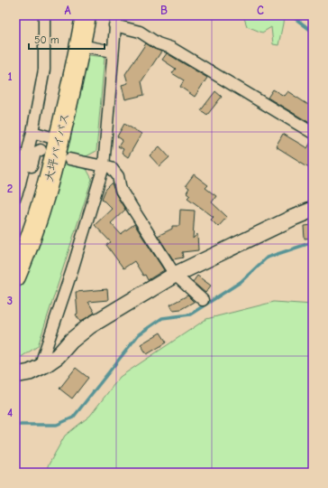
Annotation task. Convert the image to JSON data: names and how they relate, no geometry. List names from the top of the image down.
{
  "streets": {
    "highway": ["大坪バイパス"]
  },
  "scale_bar": "50 m",
  "grid": {
    "columns": ["A", "B", "C"],
    "rows": [
      "1",
      "2",
      "3",
      "4"
    ]
  }
}
